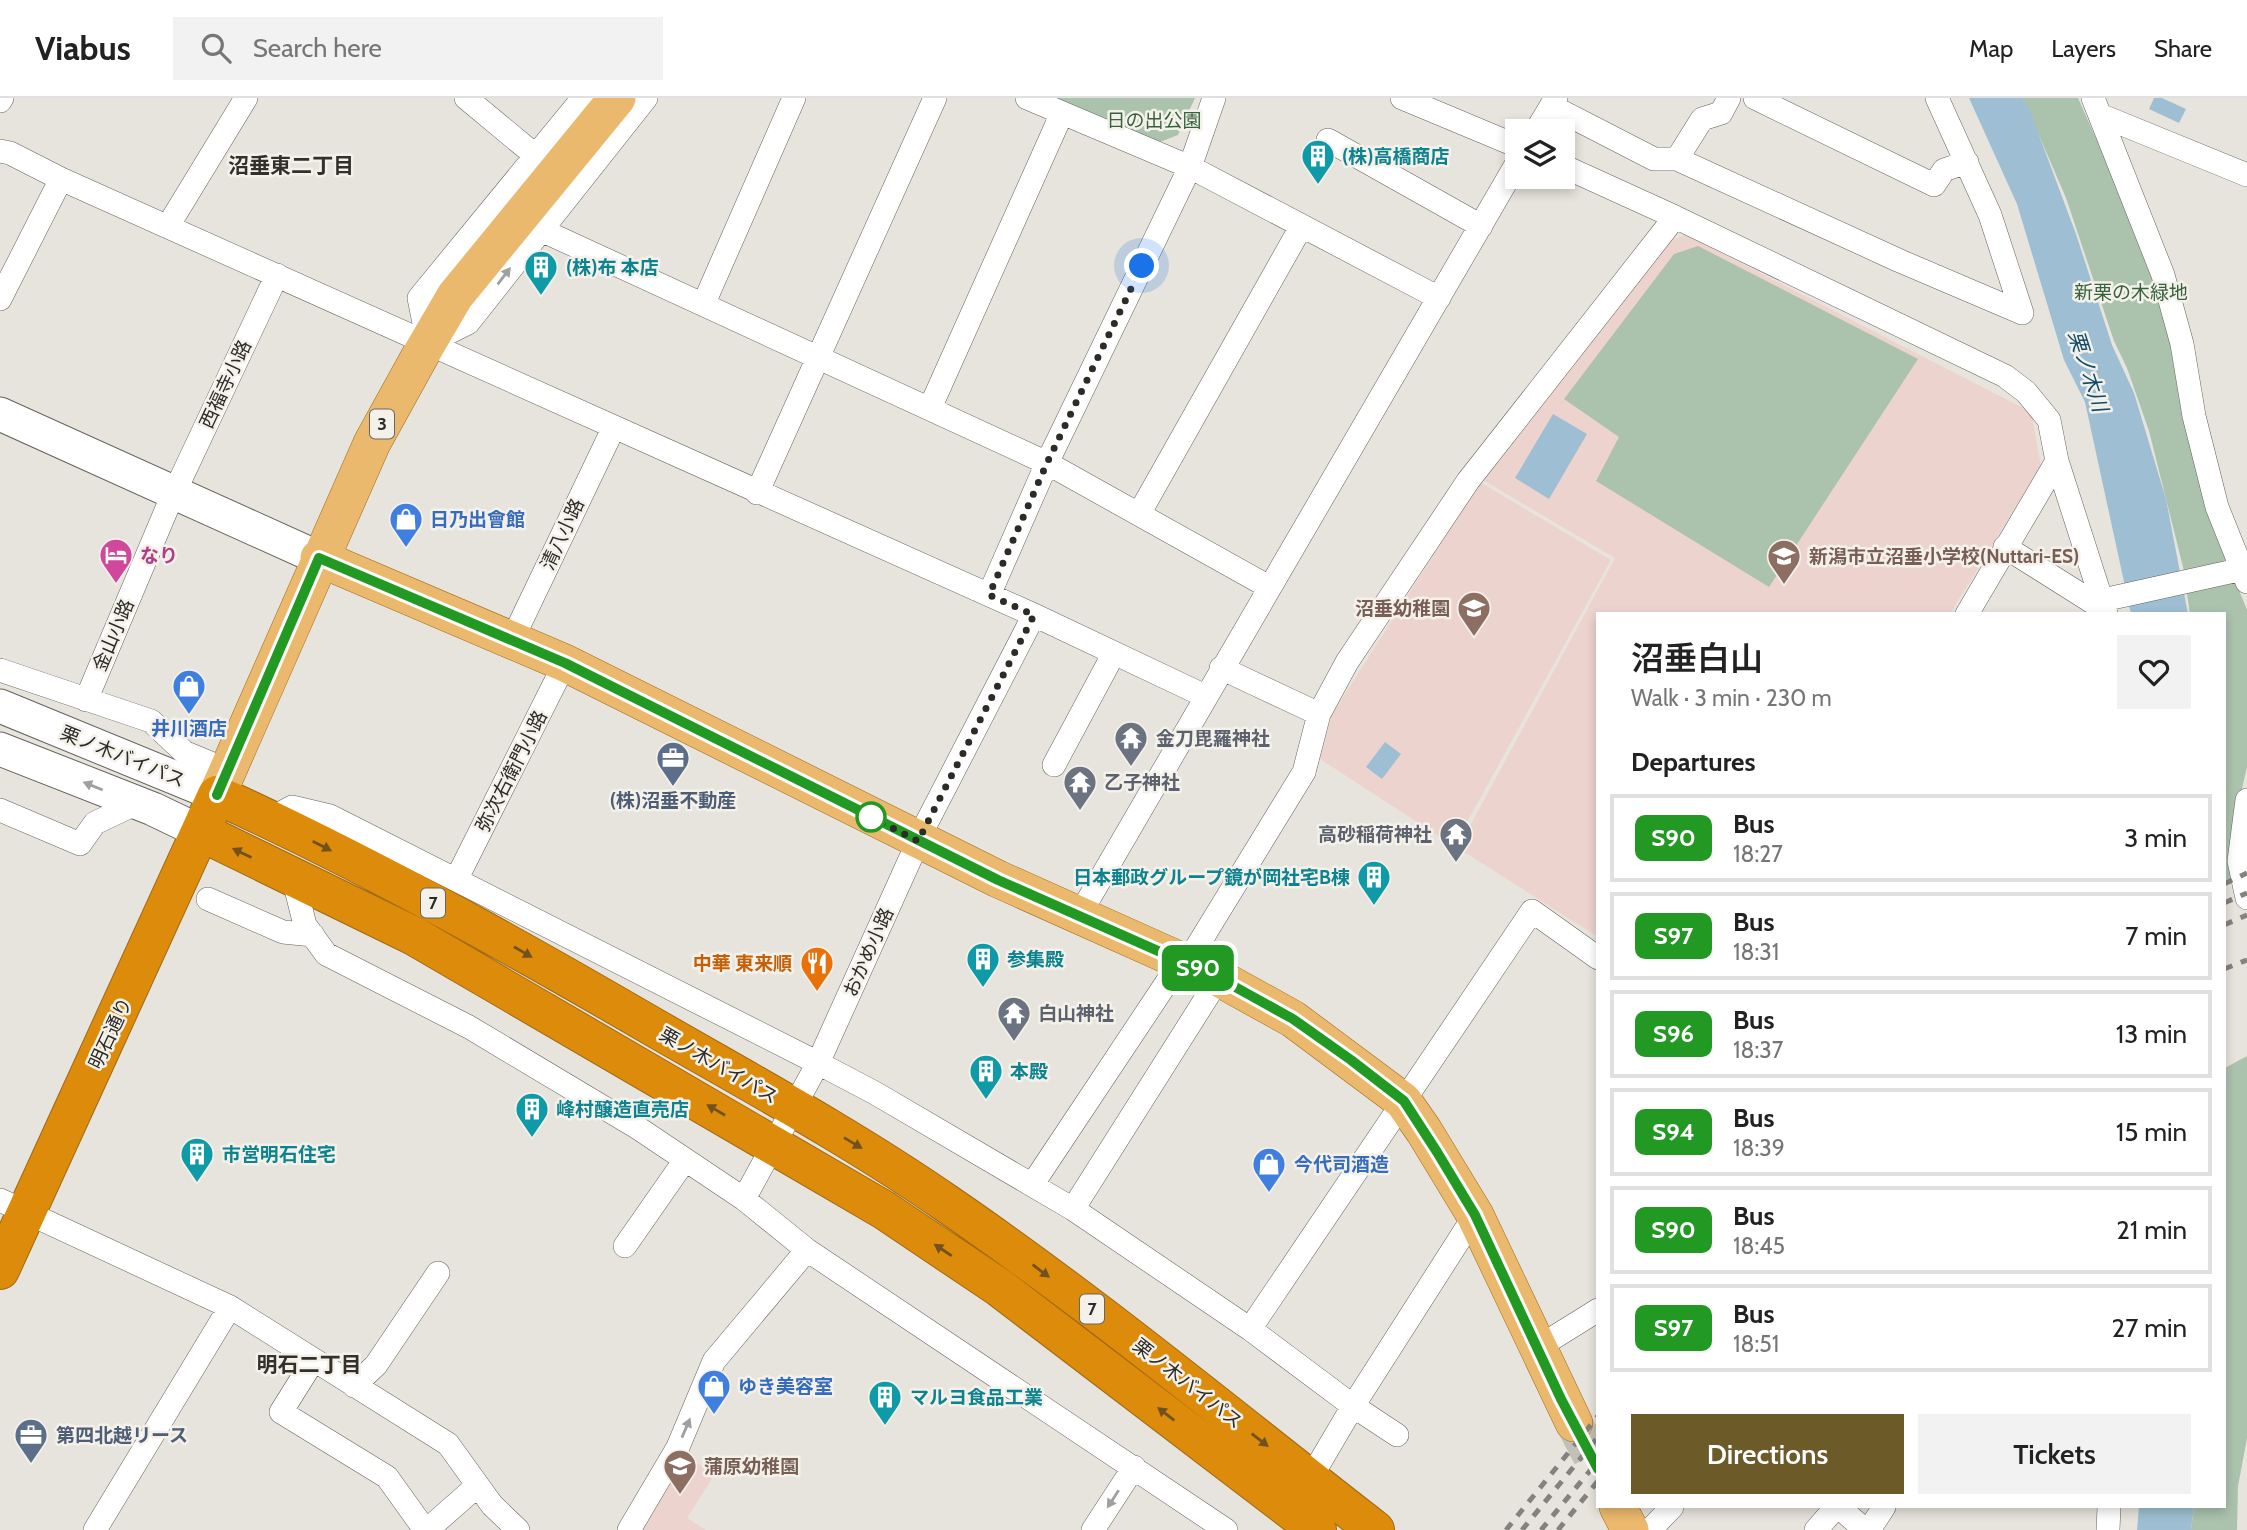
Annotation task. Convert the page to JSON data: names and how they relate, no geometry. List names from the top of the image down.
{
  "streets": {
    "highway": ["栗ノ木バイパス", "7", "明石通り"],
    "main road": ["3"],
    "street": [
      "西福寺小路",
      "清八小路",
      "金山小路",
      "弥次右衛門小路",
      "おかめ小路"
    ]
  },
  "crossings": [
    ["西福寺小路", "金山小路"],
    ["3", "栗ノ木バイパス"],
    ["3", "明石通り"],
    ["栗ノ木バイパス", "おかめ小路"],
    ["栗ノ木バイパス", "明石通り"]
  ],
  "districts": ["沼垂東二丁目", "明石二丁目"],
  "water": ["栗ノ木川"],
  "parks": ["日の出公園", "新栗の木緑地"],
  "places": {
    "building": [
      "(株)高橋商店",
      "(株)布 本店",
      "日本郵政グループ鏡が岡社宅B棟",
      "参集殿",
      "本殿",
      "峰村醸造直売店",
      "市営明石住宅",
      "マルヨ食品工業"
    ],
    "shop": [
      "日乃出會館",
      "井川酒店",
      "今代司酒造",
      "ゆき美容室"
    ],
    "hotel": ["なり"],
    "school or university": ["新潟市立沼垂小学校(Nuttari-ES)", "沼垂幼稚園", "蒲原幼稚園"],
    "temple": [
      "金刀毘羅神社",
      "乙子神社",
      "高砂稲荷神社",
      "白山神社"
    ],
    "office": ["(株)沼垂不動産", "第四北越リース"],
    "restaurant": ["中華 東来順"]
  },
  "lines": ["bus line S90"],
  "page": {
    "header": "Viabus",
    "search": "Search here",
    "nav": ["Map", "Layers", "Share"],
    "on_map": "S90",
    "heading": [
      ["沼垂白山", "Walk · 3 min · 230 m"],
      "Departures"
    ],
    "list": [
      {
        "mark": "S90",
        "name": "Bus",
        "note": "18:27",
        "value": "3 min"
      },
      {
        "mark": "S97",
        "name": "Bus",
        "note": "18:31",
        "value": "7 min"
      },
      {
        "mark": "S96",
        "name": "Bus",
        "note": "18:37",
        "value": "13 min"
      },
      {
        "mark": "S94",
        "name": "Bus",
        "note": "18:39",
        "value": "15 min"
      },
      {
        "mark": "S90",
        "name": "Bus",
        "note": "18:45",
        "value": "21 min"
      },
      {
        "mark": "S97",
        "name": "Bus",
        "note": "18:51",
        "value": "27 min"
      }
    ],
    "buttons": ["Directions", "Tickets"]
  }
}
